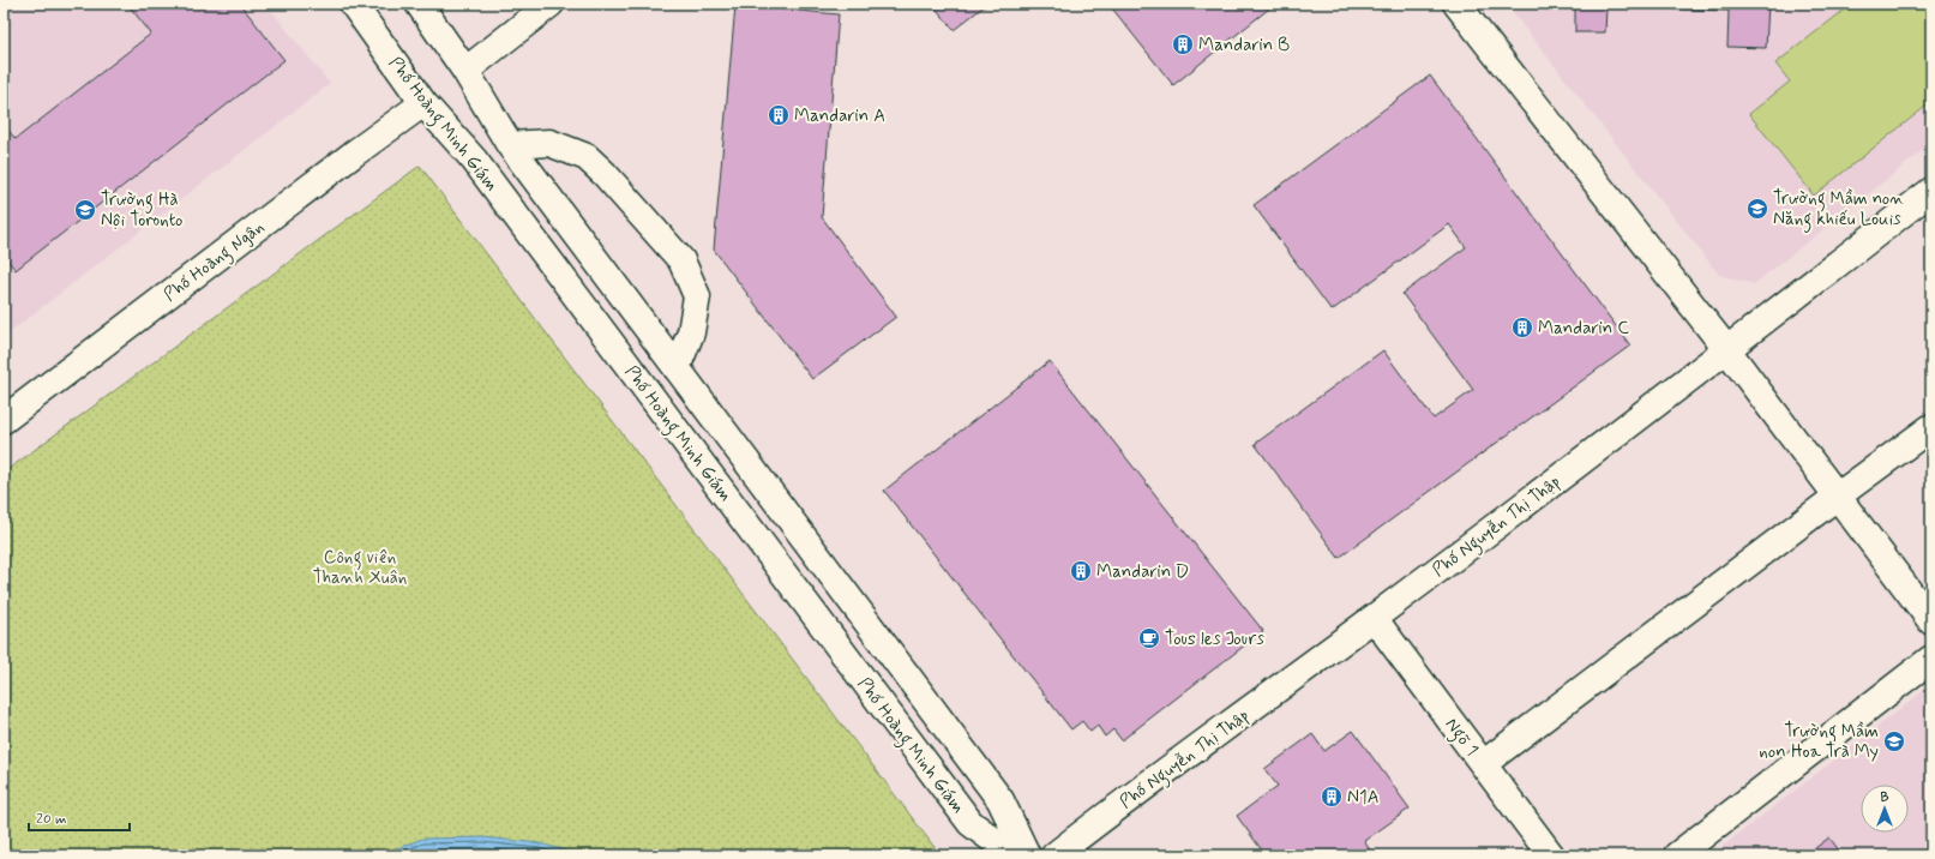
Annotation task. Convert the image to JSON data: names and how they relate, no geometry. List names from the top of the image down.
{
  "streets": {
    "street": [
      "Phố Hoàng Minh Giám",
      "Phố Hoàng Ngân",
      "Phố Nguyễn Thị Thập",
      "Ngõ 1"
    ]
  },
  "crossings": [
    ["Phố Hoàng Minh Giám", "Phố Hoàng Ngân"],
    ["Phố Nguyễn Thị Thập", "Ngõ 1"]
  ],
  "parks": ["Công viên Thanh Xuân"],
  "places": {
    "building": [
      "Mandarin B",
      "Mandarin A",
      "Mandarin C",
      "Mandarin D",
      "N1A"
    ],
    "school or university": ["Trường Mầm non Năng khiếu Louis", "Trường Hà Nội Toronto", "Trường Mầm non Hoa Trà My"],
    "cafe": ["Tous les Jours"]
  },
  "scale_bar": "20 m",
  "north": "top"
}
